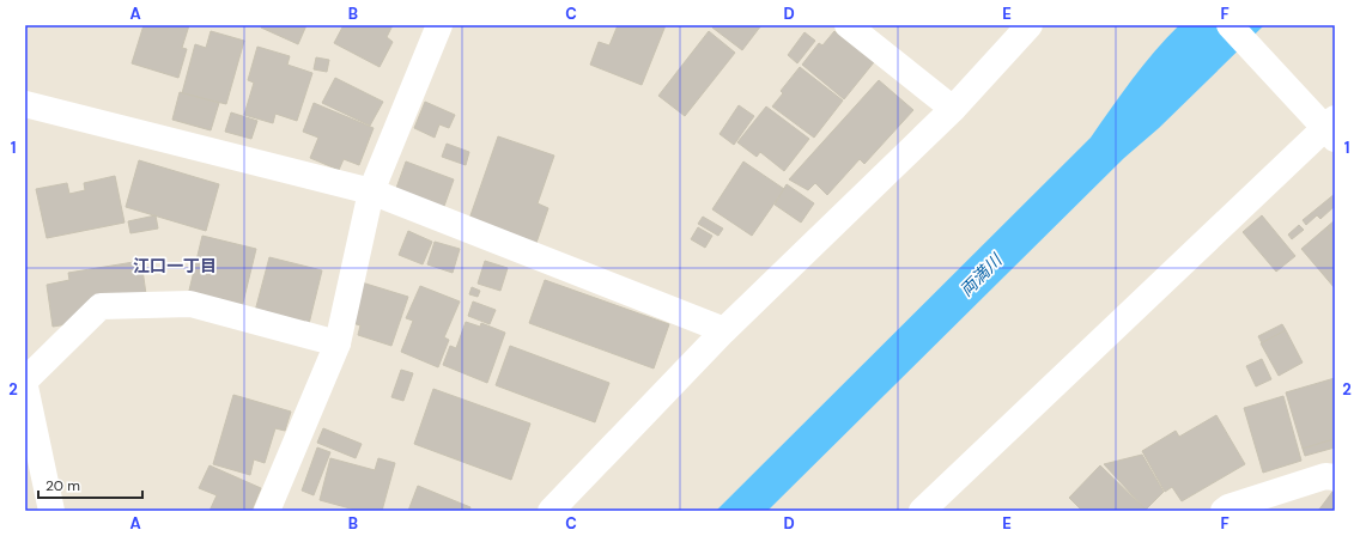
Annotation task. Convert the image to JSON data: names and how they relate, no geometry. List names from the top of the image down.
{
  "districts": ["江口一丁目"],
  "water": ["両満川"],
  "scale_bar": "20 m",
  "grid": {
    "columns": [
      "A",
      "B",
      "C",
      "D",
      "E",
      "F"
    ],
    "rows": ["1", "2"]
  }
}
